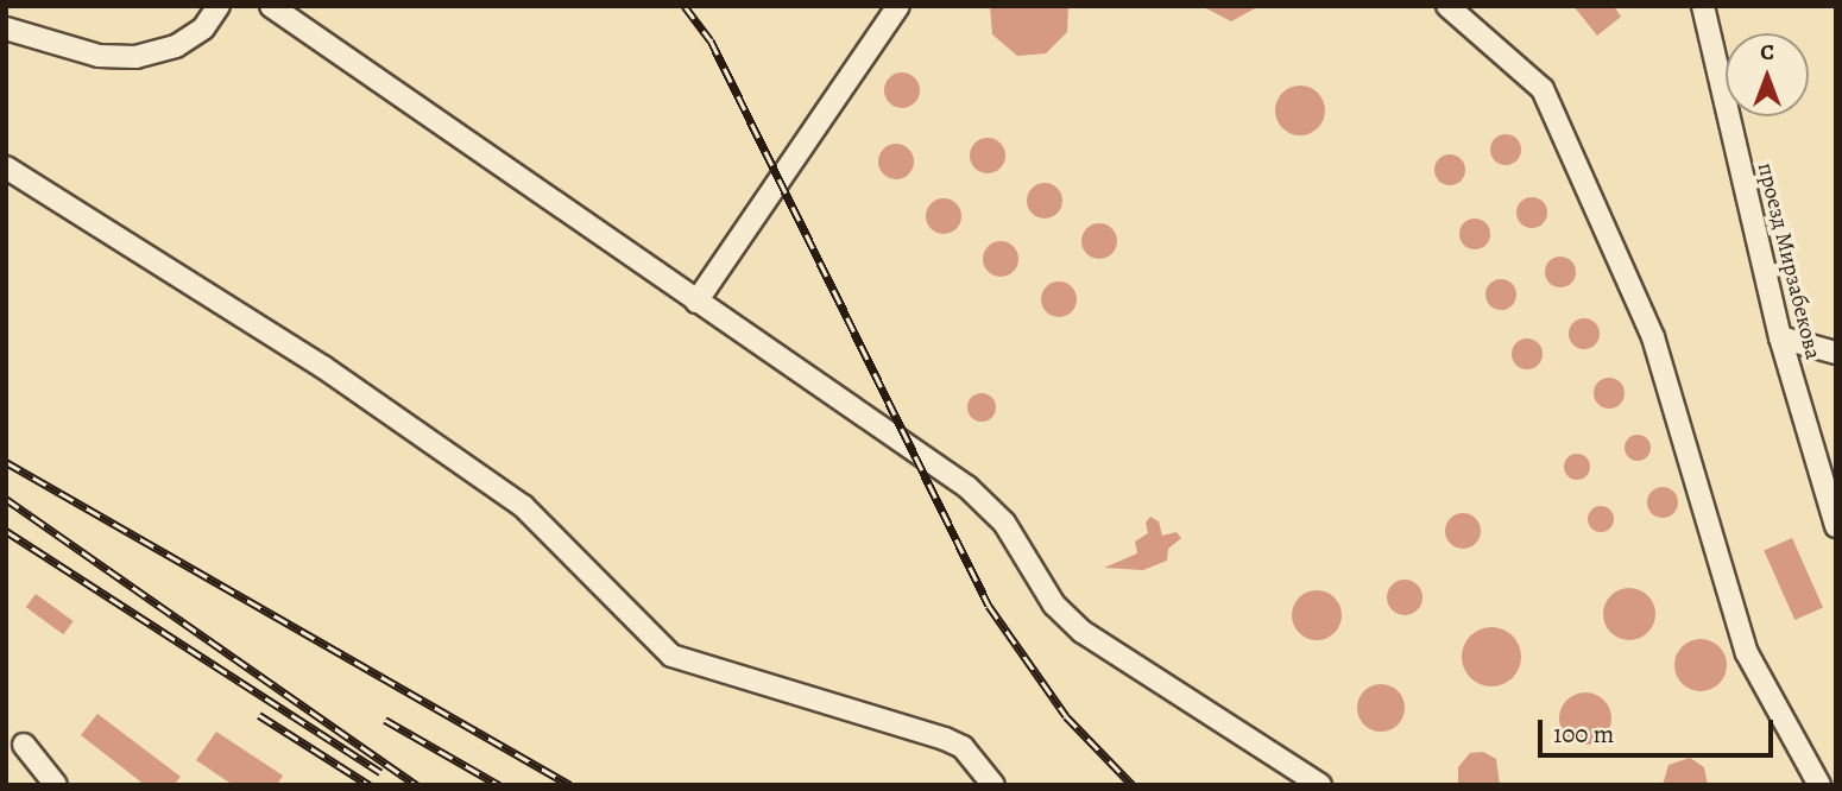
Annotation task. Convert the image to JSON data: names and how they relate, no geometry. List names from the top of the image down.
{
  "streets": {
    "street": ["проезд Мирзабекова"]
  },
  "scale_bar": "100 m",
  "north": "top"
}
